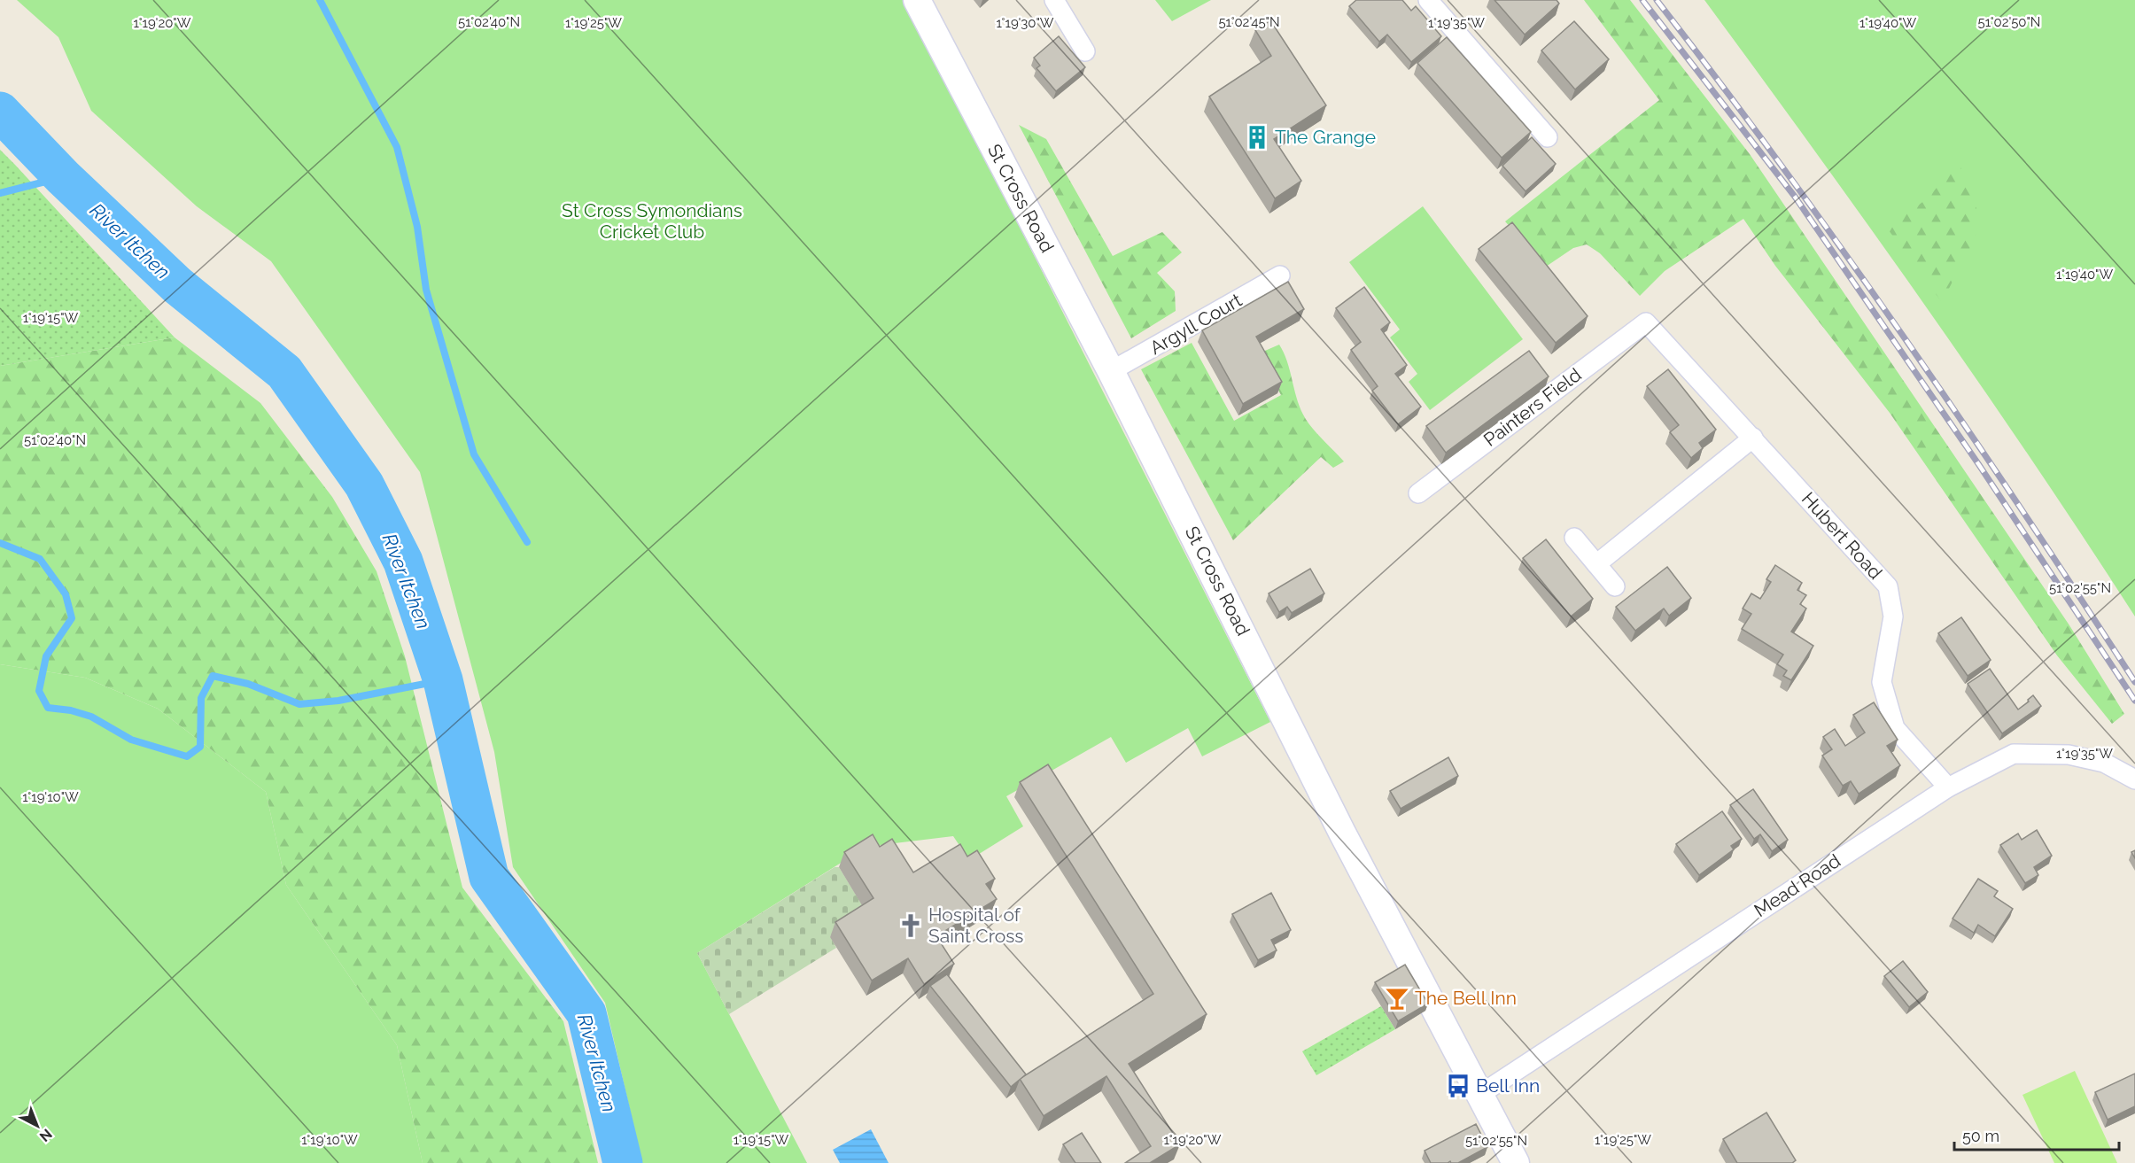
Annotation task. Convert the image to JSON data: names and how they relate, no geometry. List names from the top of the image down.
{
  "streets": {
    "main road": ["St Cross Road"],
    "street": [
      "Argyll Court",
      "Painters Field",
      "Hubert Road",
      "Mead Road"
    ]
  },
  "crossings": [
    ["St Cross Road", "Argyll Court"],
    ["St Cross Road", "Mead Road"],
    ["Painters Field", "Hubert Road"],
    ["Hubert Road", "Mead Road"]
  ],
  "water": ["River Itchen"],
  "parks": ["St Cross Symondians Cricket Club"],
  "places": {
    "building": ["The Grange"],
    "church": ["Hospital of Saint Cross"],
    "bar": ["The Bell Inn"],
    "bus stop": ["Bell Inn"]
  },
  "scale_bar": "50 m",
  "north": "bottom right",
  "coordinates": [
    "51°02'40\"N",
    "51°02'45\"N",
    "51°02'50\"N",
    "1°19'20\"W",
    "1°19'25\"W",
    "1°19'30\"W",
    "1°19'35\"W",
    "1°19'40\"W",
    "1°19'15\"W",
    "51°02'55\"N",
    "1°19'10\"W"
  ]
}
